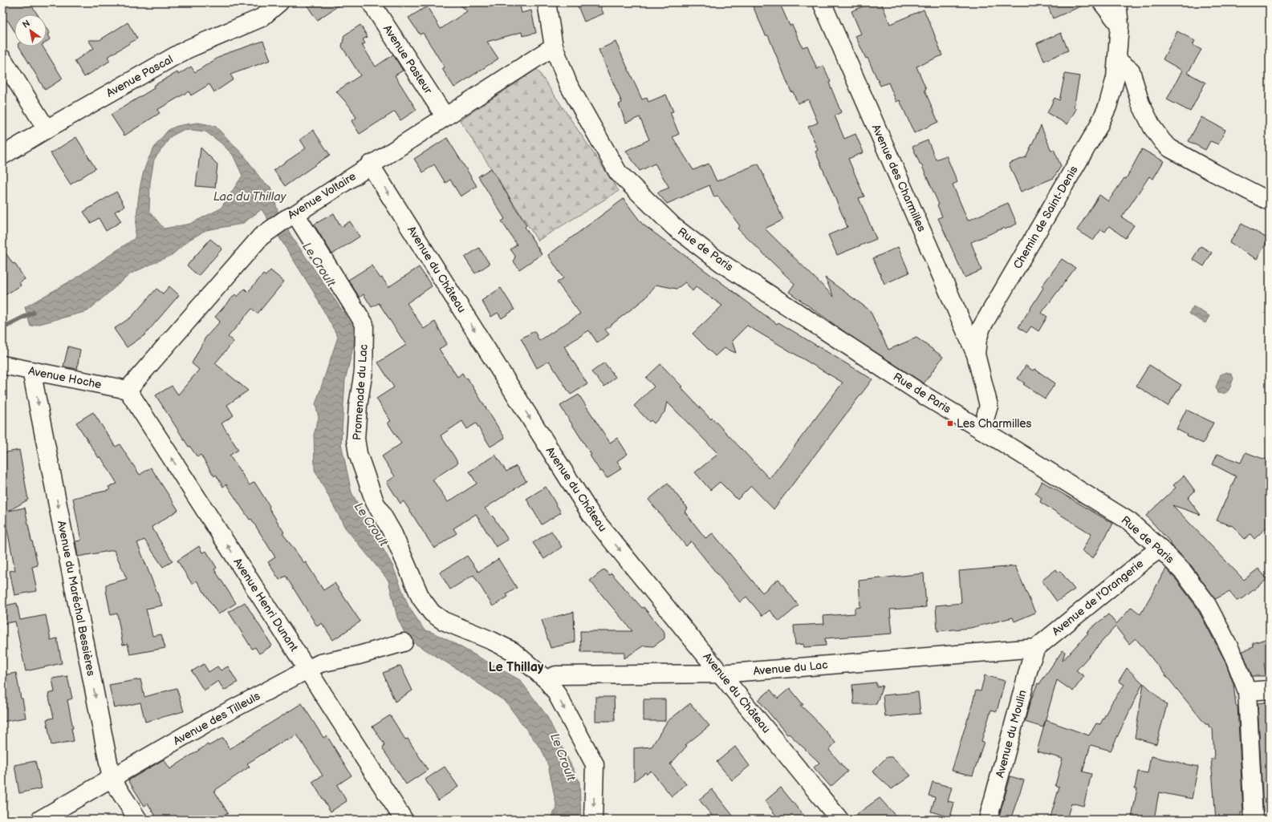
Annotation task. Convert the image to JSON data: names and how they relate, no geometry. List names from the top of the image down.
{
  "streets": {
    "street": [
      "Avenue Pasteur",
      "Avenue Pascal",
      "Avenue des Charmilles",
      "Avenue Voltaire",
      "Chemin de Saint-Denis",
      "Rue de Paris",
      "Avenue du Château",
      "Avenue Hoche",
      "Promenade du Lac",
      "Avenue de l'Orangerie",
      "Avenue du Maréchal Bessières",
      "Avenue Henri Dunant",
      "Avenue du Lac",
      "Avenue des Tilleuls",
      "Avenue du Moulin"
    ]
  },
  "crossings": [
    ["Avenue Pasteur", "Avenue Voltaire"],
    ["Avenue des Charmilles", "Chemin de Saint-Denis"],
    ["Avenue Voltaire", "Rue de Paris"],
    ["Avenue Voltaire", "Avenue du Château"],
    ["Avenue Voltaire", "Avenue Hoche"],
    ["Avenue Voltaire", "Promenade du Lac"],
    ["Avenue Voltaire", "Avenue Henri Dunant"],
    ["Chemin de Saint-Denis", "Rue de Paris"],
    ["Rue de Paris", "Avenue de l'Orangerie"],
    ["Avenue du Château", "Avenue du Lac"],
    ["Avenue Hoche", "Avenue du Maréchal Bessières"],
    ["Avenue Hoche", "Avenue Henri Dunant"],
    ["Promenade du Lac", "Avenue du Lac"],
    ["Avenue de l'Orangerie", "Avenue du Lac"],
    ["Avenue de l'Orangerie", "Avenue du Moulin"],
    ["Avenue du Maréchal Bessières", "Avenue des Tilleuls"],
    ["Avenue Henri Dunant", "Avenue des Tilleuls"],
    ["Avenue du Lac", "Avenue du Moulin"]
  ],
  "one_way": ["Avenue du Château", "Avenue du Maréchal Bessières", "Avenue Henri Dunant"],
  "districts": ["Le Thillay"],
  "water": ["Lac du Thillay", "Le Croult"],
  "places": {
    "transit": ["Les Charmilles"]
  },
  "north": "top left"
}
